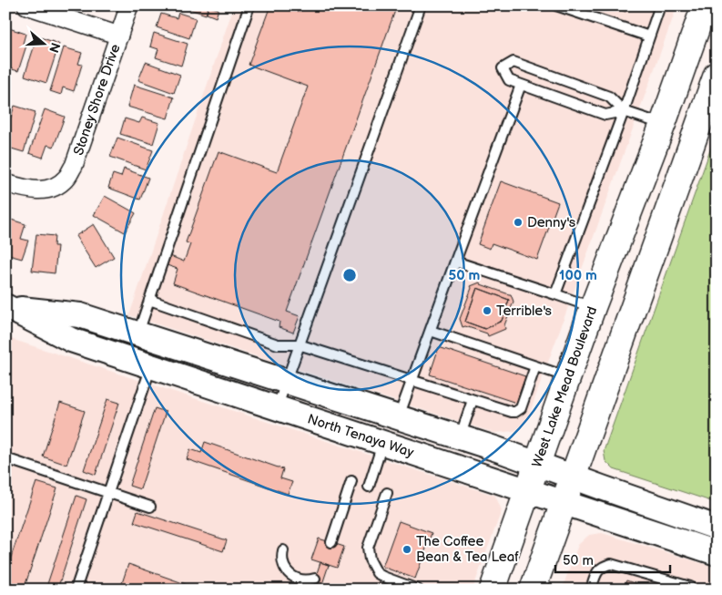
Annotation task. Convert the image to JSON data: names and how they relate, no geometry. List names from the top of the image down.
{
  "streets": {
    "main road": ["West Lake Mead Boulevard", "North Tenaya Way"],
    "street": ["Stoney Shore Drive"]
  },
  "crossings": [
    ["West Lake Mead Boulevard", "North Tenaya Way"]
  ],
  "places": ["Denny's", "Terrible's", "The Coffee Bean & Tea Leaf"],
  "scale_bar": "50 m",
  "north": "right",
  "rings": ["50 m", "100 m"]
}
